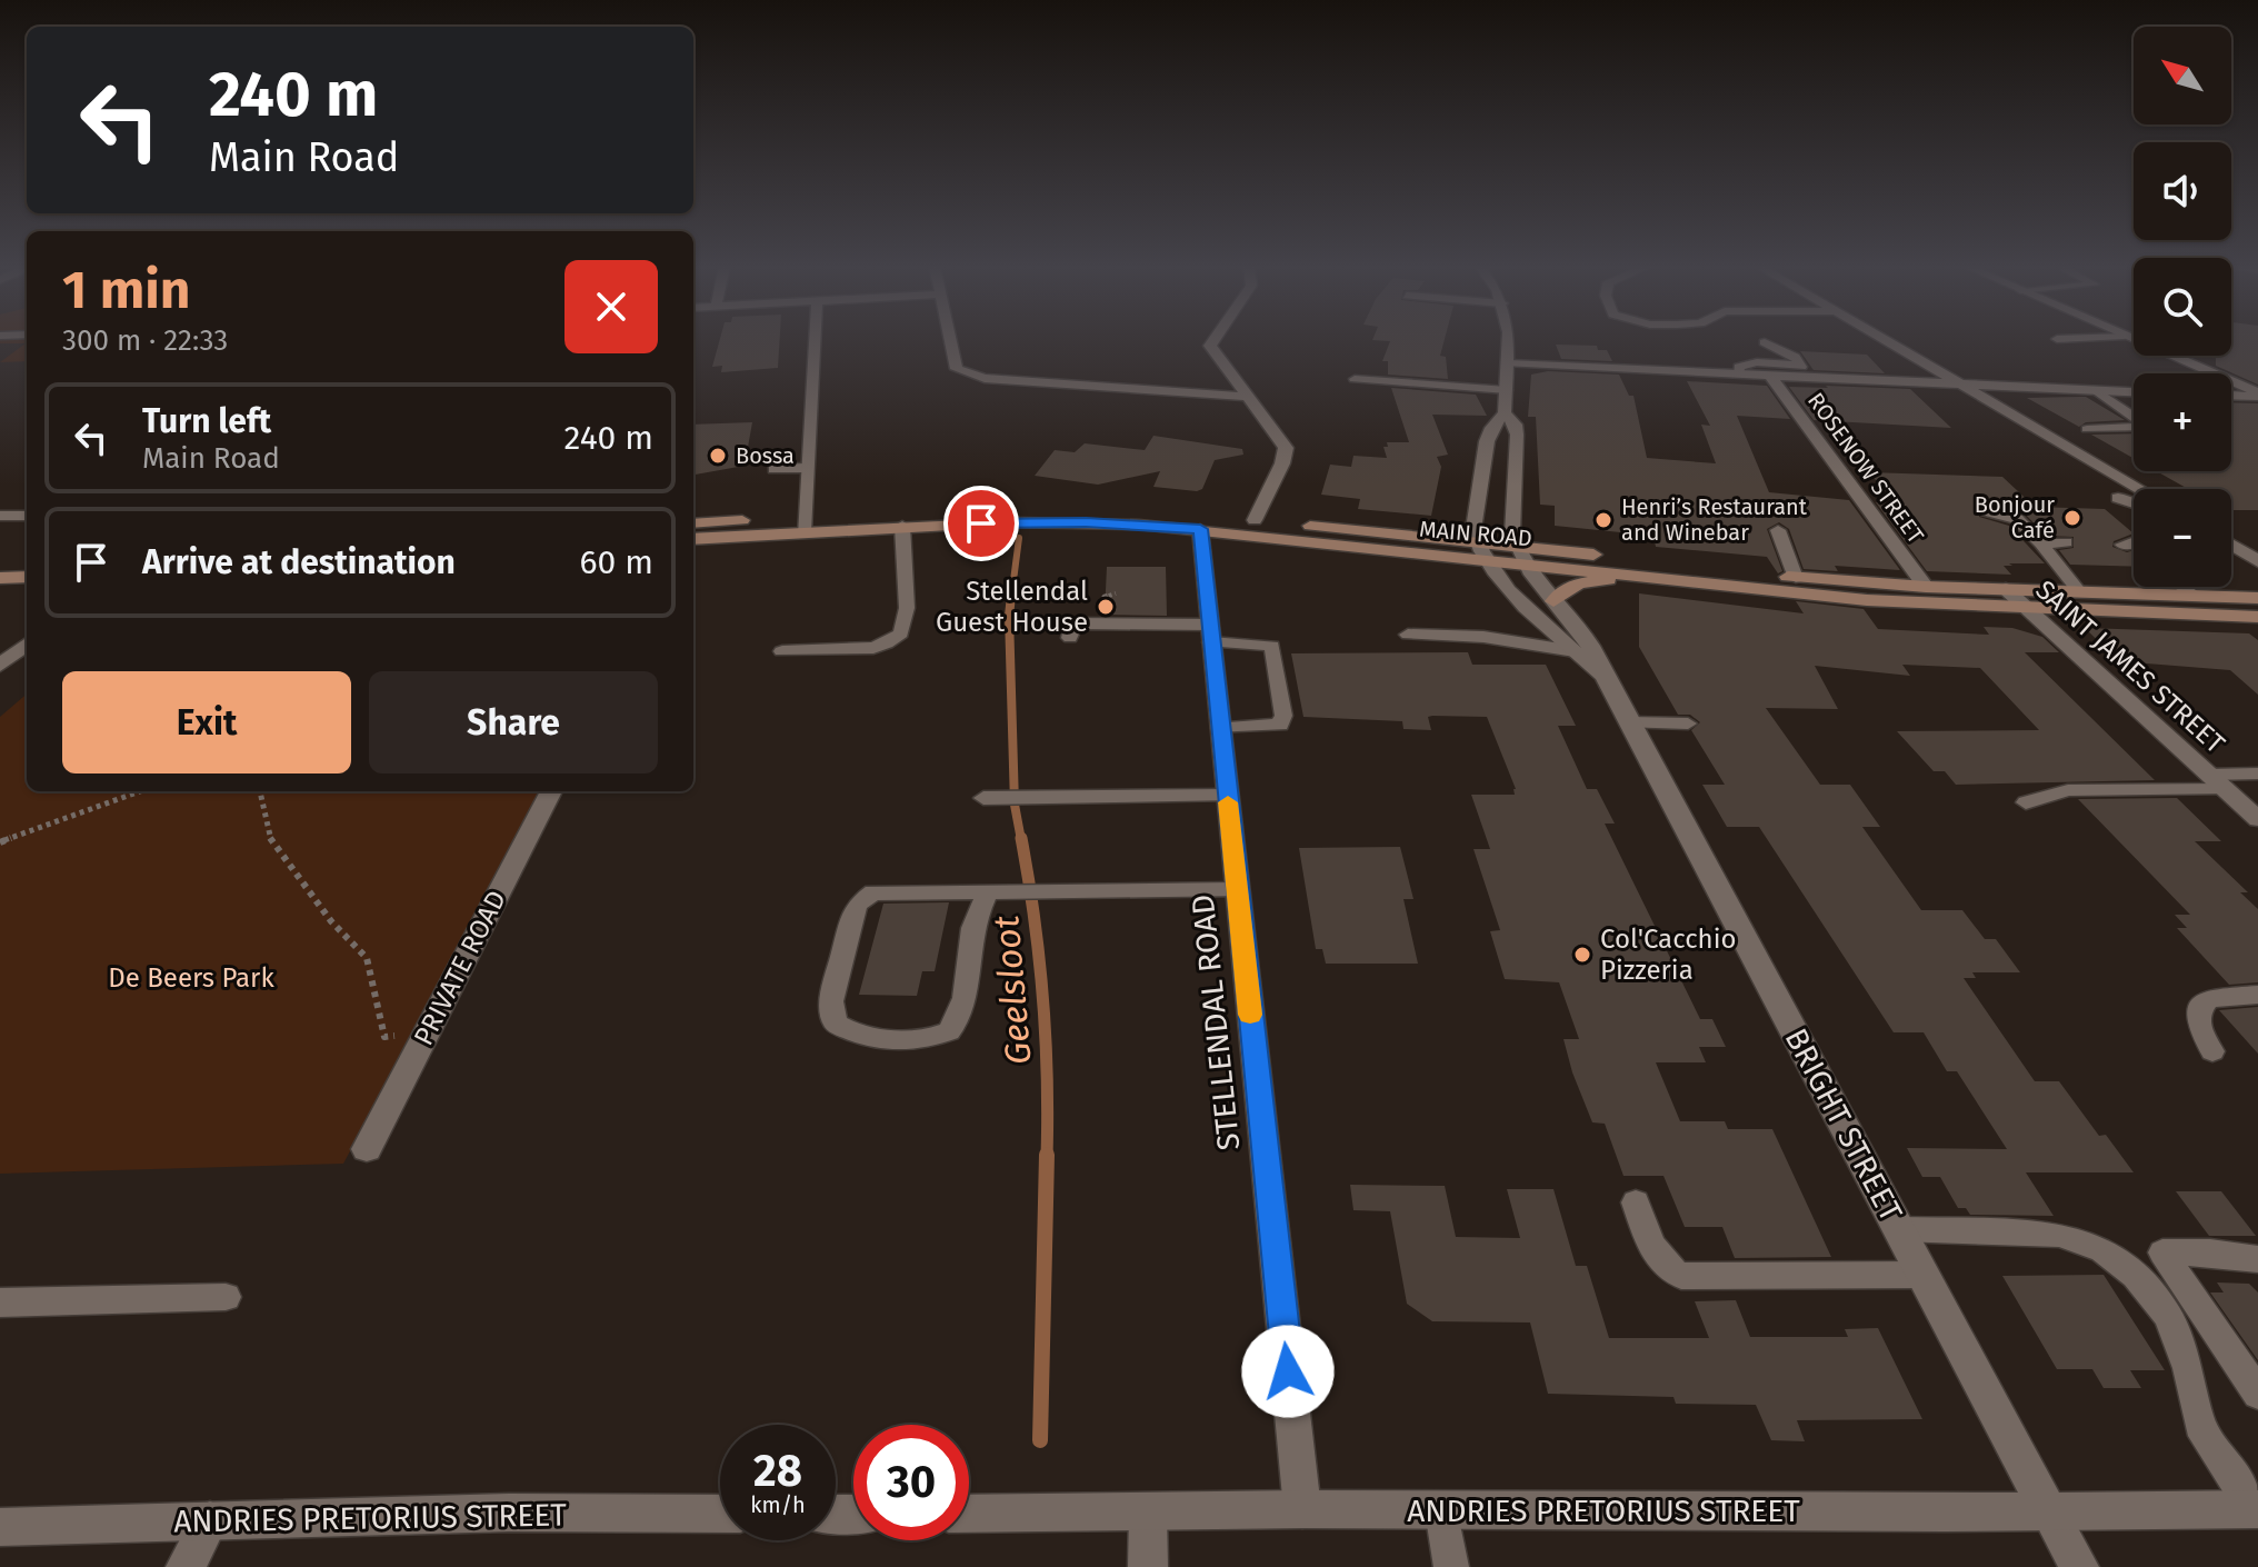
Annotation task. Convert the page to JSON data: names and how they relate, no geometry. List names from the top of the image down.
{
  "streets": {
    "main road": ["MAIN ROAD"],
    "street": [
      "ROSENOW STREET",
      "SAINT JAMES STREET",
      "PRIVATE ROAD",
      "STELLENDAL ROAD",
      "BRIGHT STREET",
      "ANDRIES PRETORIUS STREET"
    ]
  },
  "crossings": [
    ["ROSENOW STREET", "MAIN ROAD"],
    ["MAIN ROAD", "SAINT JAMES STREET"],
    ["MAIN ROAD", "STELLENDAL ROAD"],
    ["MAIN ROAD", "BRIGHT STREET"],
    ["STELLENDAL ROAD", "ANDRIES PRETORIUS STREET"],
    ["BRIGHT STREET", "ANDRIES PRETORIUS STREET"]
  ],
  "water": ["Geelsloot"],
  "parks": ["De Beers Park"],
  "places": [
    "Bossa",
    "Bonjour Café",
    "Henri’s Restaurant and Winebar",
    "Stellendal Guest House",
    "Col'Cacchio Pizzeria"
  ],
  "north": "top left",
  "page": {
    "map_buttons": ["+", "−"],
    "turn": ["240 m", "Main Road"],
    "heading": ["1 min", "300 m · 22:33"],
    "list": [
      {
        "name": "Turn left",
        "note": "Main Road",
        "value": "240 m"
      },
      {
        "name": "Arrive at destination",
        "value": "60 m"
      }
    ],
    "buttons": ["Exit", "Share"],
    "speed": "28 km/h",
    "limit": "30"
  }
}
